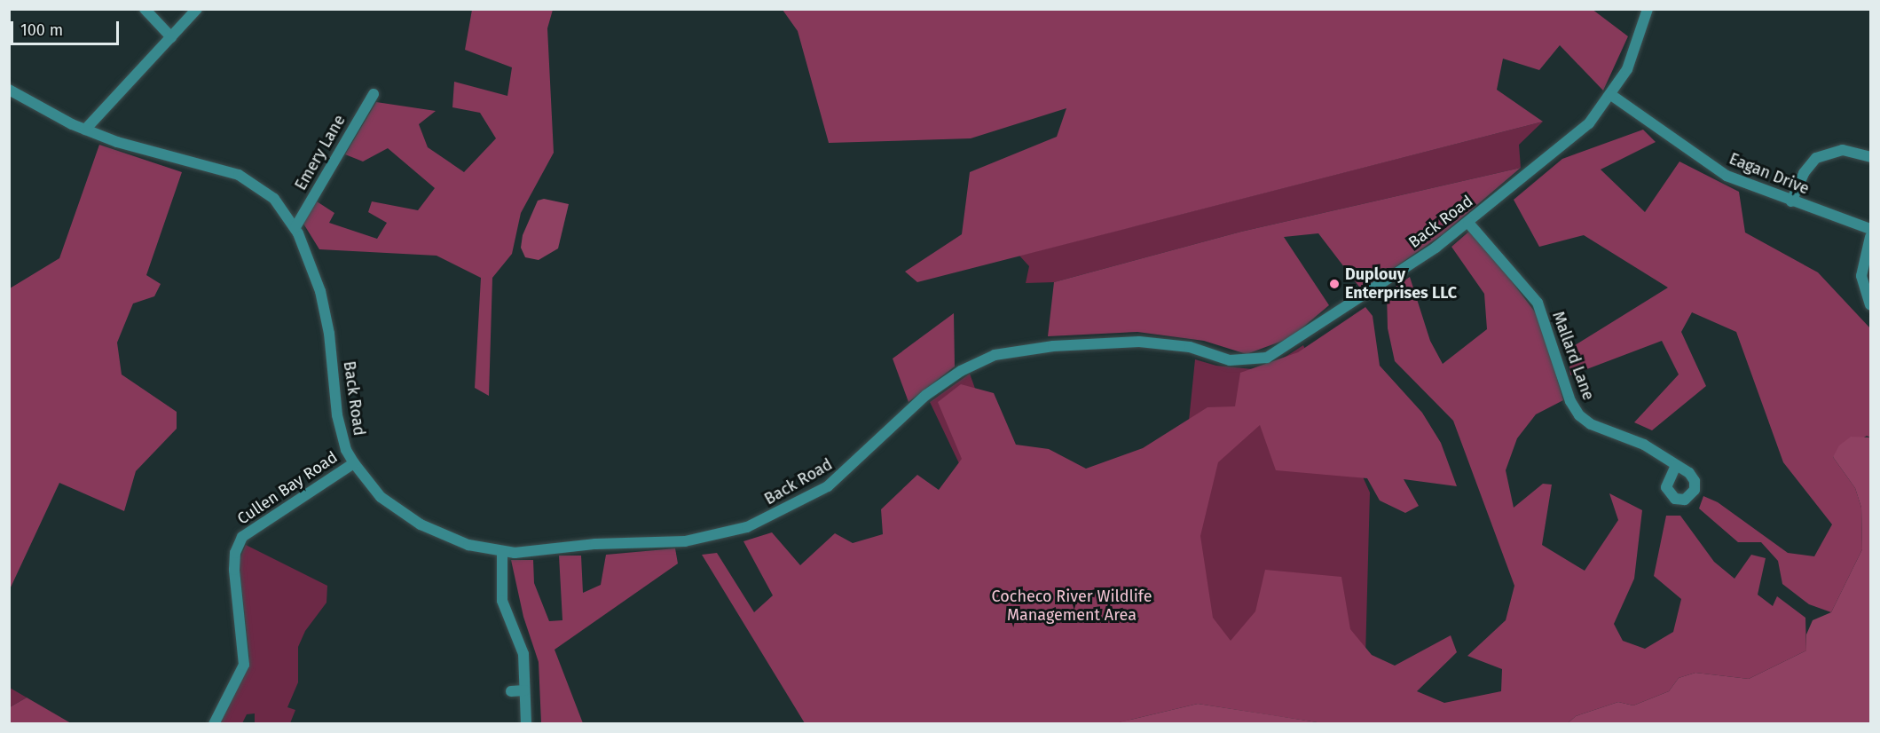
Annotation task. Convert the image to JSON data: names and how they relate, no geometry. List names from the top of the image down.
{
  "streets": {
    "street": [
      "Emery Lane",
      "Eagan Drive",
      "Back Road",
      "Mallard Lane",
      "Cullen Bay Road"
    ]
  },
  "crossings": [
    ["Emery Lane", "Back Road"],
    ["Eagan Drive", "Back Road"],
    ["Back Road", "Mallard Lane"],
    ["Back Road", "Cullen Bay Road"]
  ],
  "parks": ["Cocheco River Wildlife Management Area"],
  "places": ["Duplouy Enterprises LLC"],
  "scale_bar": "100 m"
}
